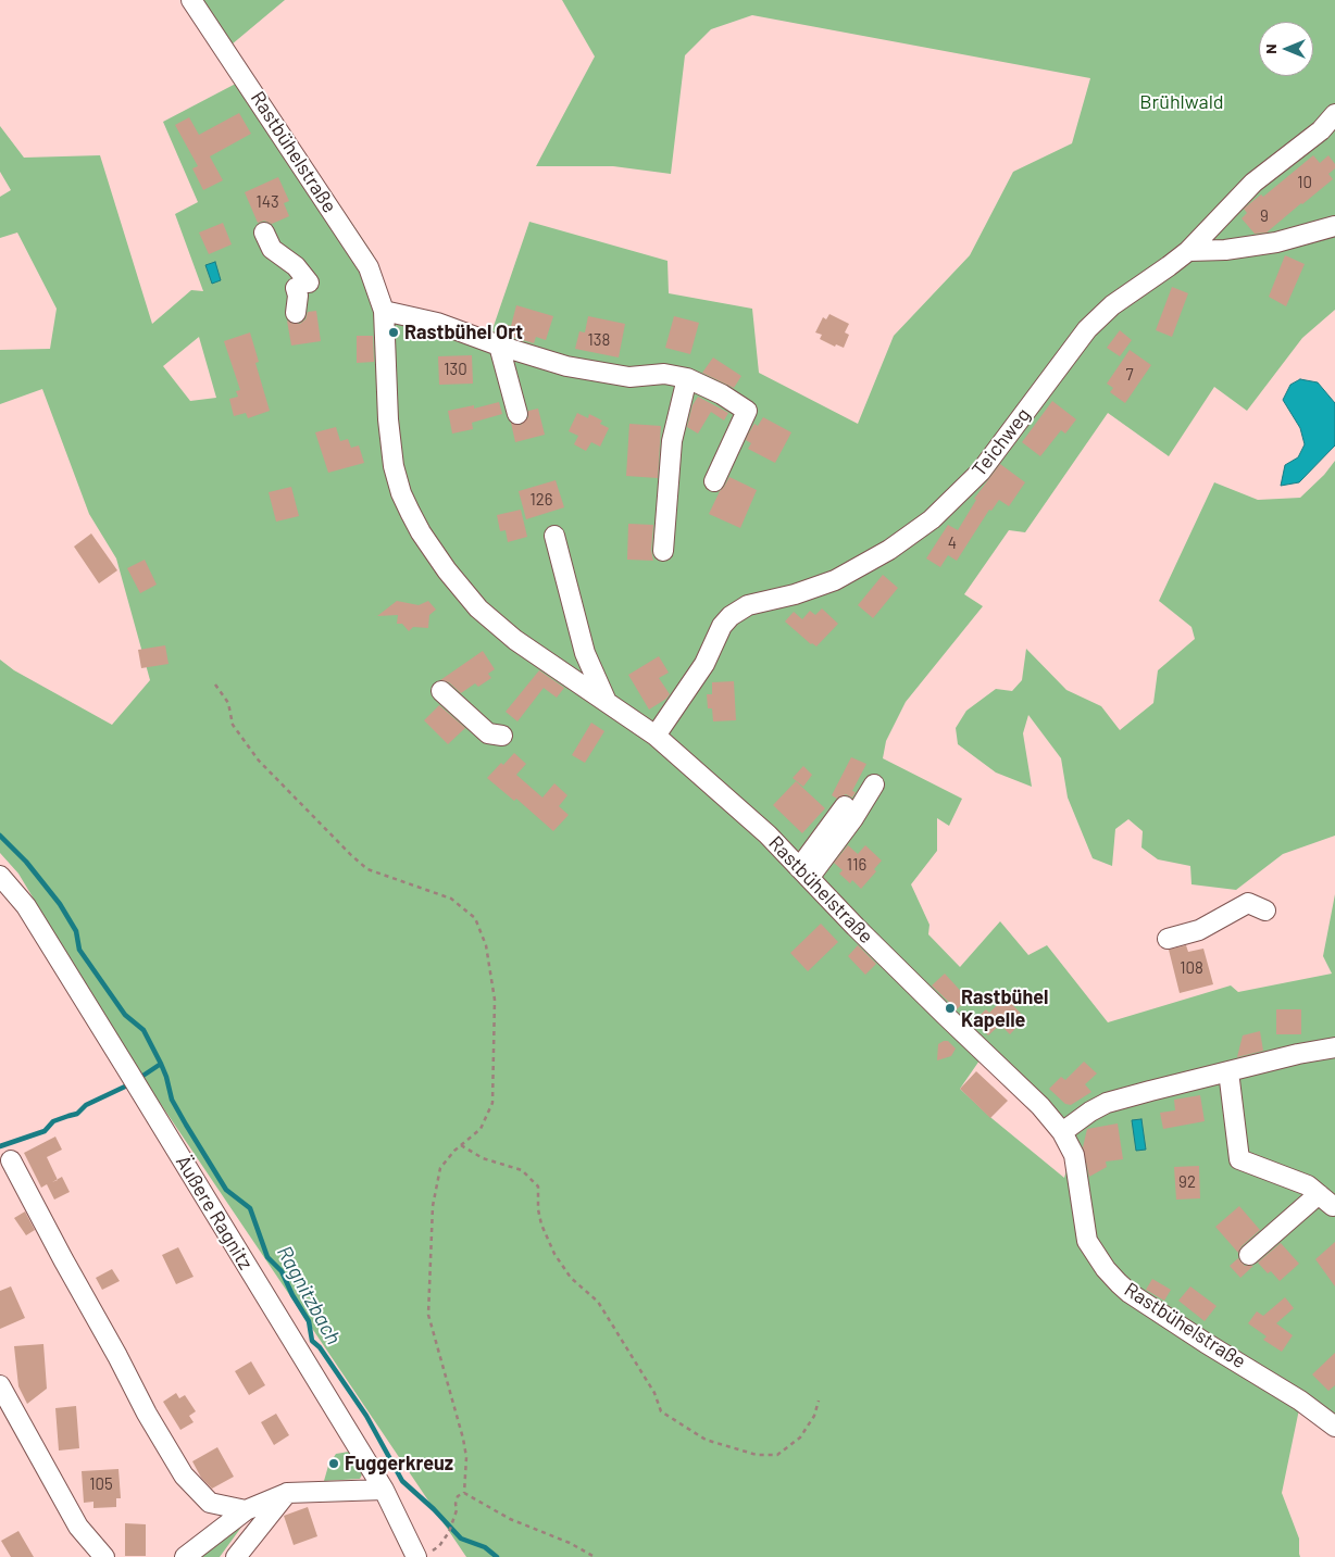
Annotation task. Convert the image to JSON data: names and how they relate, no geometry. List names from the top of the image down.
{
  "streets": {
    "street": ["Rastbühelstraße", "Teichweg", "Äußere Ragnitz"]
  },
  "crossings": [
    ["Rastbühelstraße", "Teichweg"]
  ],
  "water": ["Ragnitzbach"],
  "parks": ["Brühlwald"],
  "places": ["Rastbühel Ort", "Rastbühel Kapelle", "Fuggerkreuz"],
  "house_numbers": [
    "10",
    "143",
    "9",
    "138",
    "130",
    "7",
    "126",
    "4",
    "116",
    "108",
    "92",
    "105"
  ],
  "north": "left"
}
